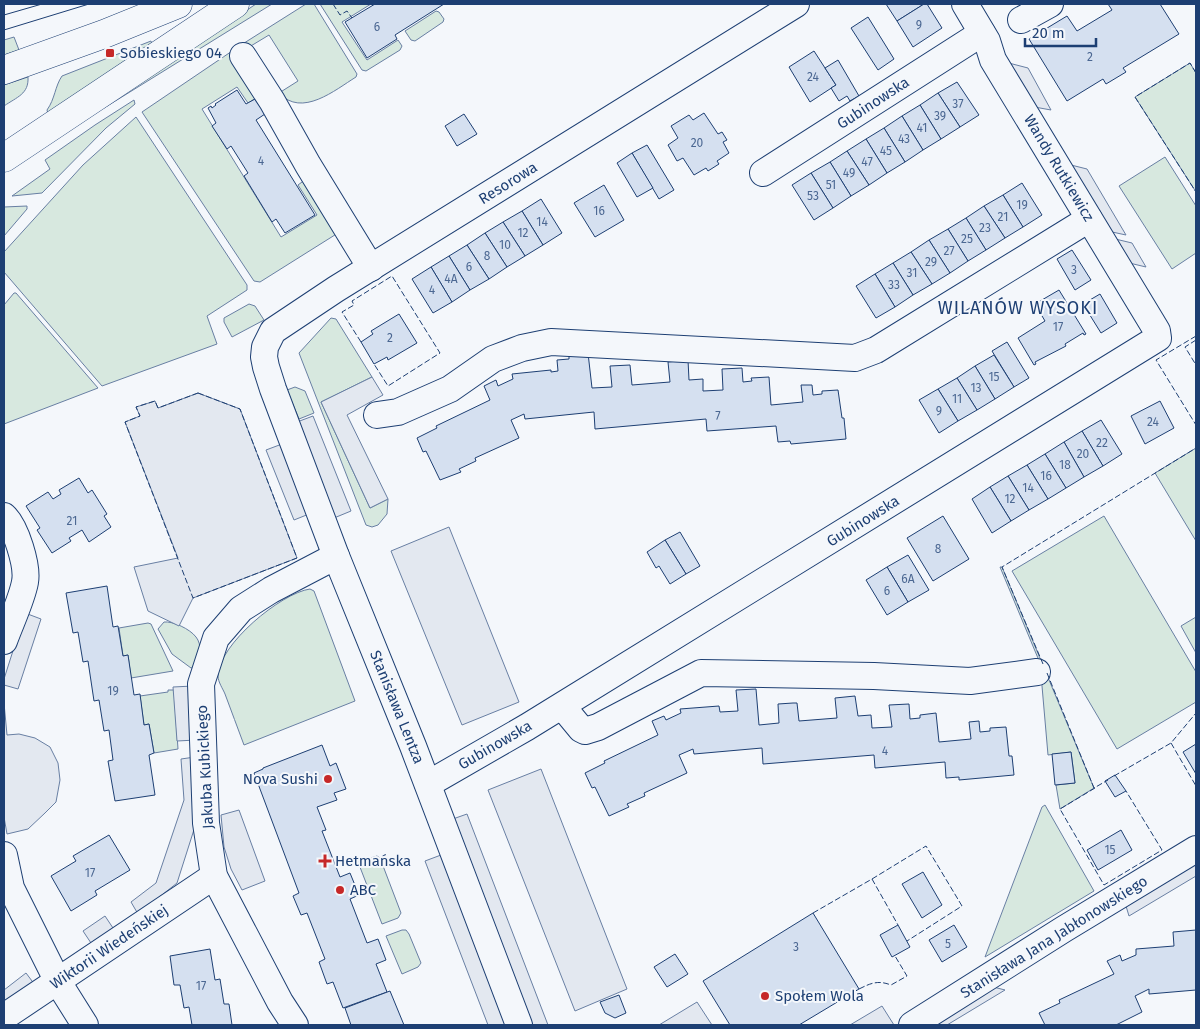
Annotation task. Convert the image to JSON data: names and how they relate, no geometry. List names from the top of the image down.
{
  "streets": {
    "street": [
      "Gubinowska",
      "Wandy Rutkiewicz",
      "Resorowa",
      "Stanisława Lentza",
      "Jakuba Kubickiego",
      "Stanisława Jana Jabłonowskiego",
      "Wiktorii Wiedeńskiej"
    ]
  },
  "crossings": [
    ["Gubinowska", "Wandy Rutkiewicz"],
    ["Gubinowska", "Stanisława Lentza"],
    ["Resorowa", "Stanisława Lentza"],
    ["Stanisława Lentza", "Jakuba Kubickiego"],
    ["Jakuba Kubickiego", "Wiktorii Wiedeńskiej"]
  ],
  "districts": ["WILANÓW WYSOKI"],
  "places": {
    "transit": ["Sobieskiego 04"],
    "other": ["Nova Sushi", "ABC", "Społem Wola"],
    "health": ["Hetmańska"]
  },
  "house_numbers": [
    "9",
    "6",
    "2",
    "24",
    "37",
    "39",
    "41",
    "43",
    "20",
    "45",
    "4",
    "47",
    "49",
    "51",
    "53",
    "19",
    "16",
    "21",
    "14",
    "23",
    "12",
    "25",
    "10",
    "27",
    "8",
    "29",
    "6",
    "3",
    "31",
    "4A",
    "33",
    "4",
    "17",
    "2",
    "15",
    "13",
    "11",
    "9",
    "7",
    "24",
    "22",
    "20",
    "18",
    "16",
    "14",
    "12",
    "21",
    "8",
    "6A",
    "6",
    "19",
    "4",
    "15",
    "17",
    "5",
    "3",
    "17"
  ],
  "scale_bar": "20 m"
}
